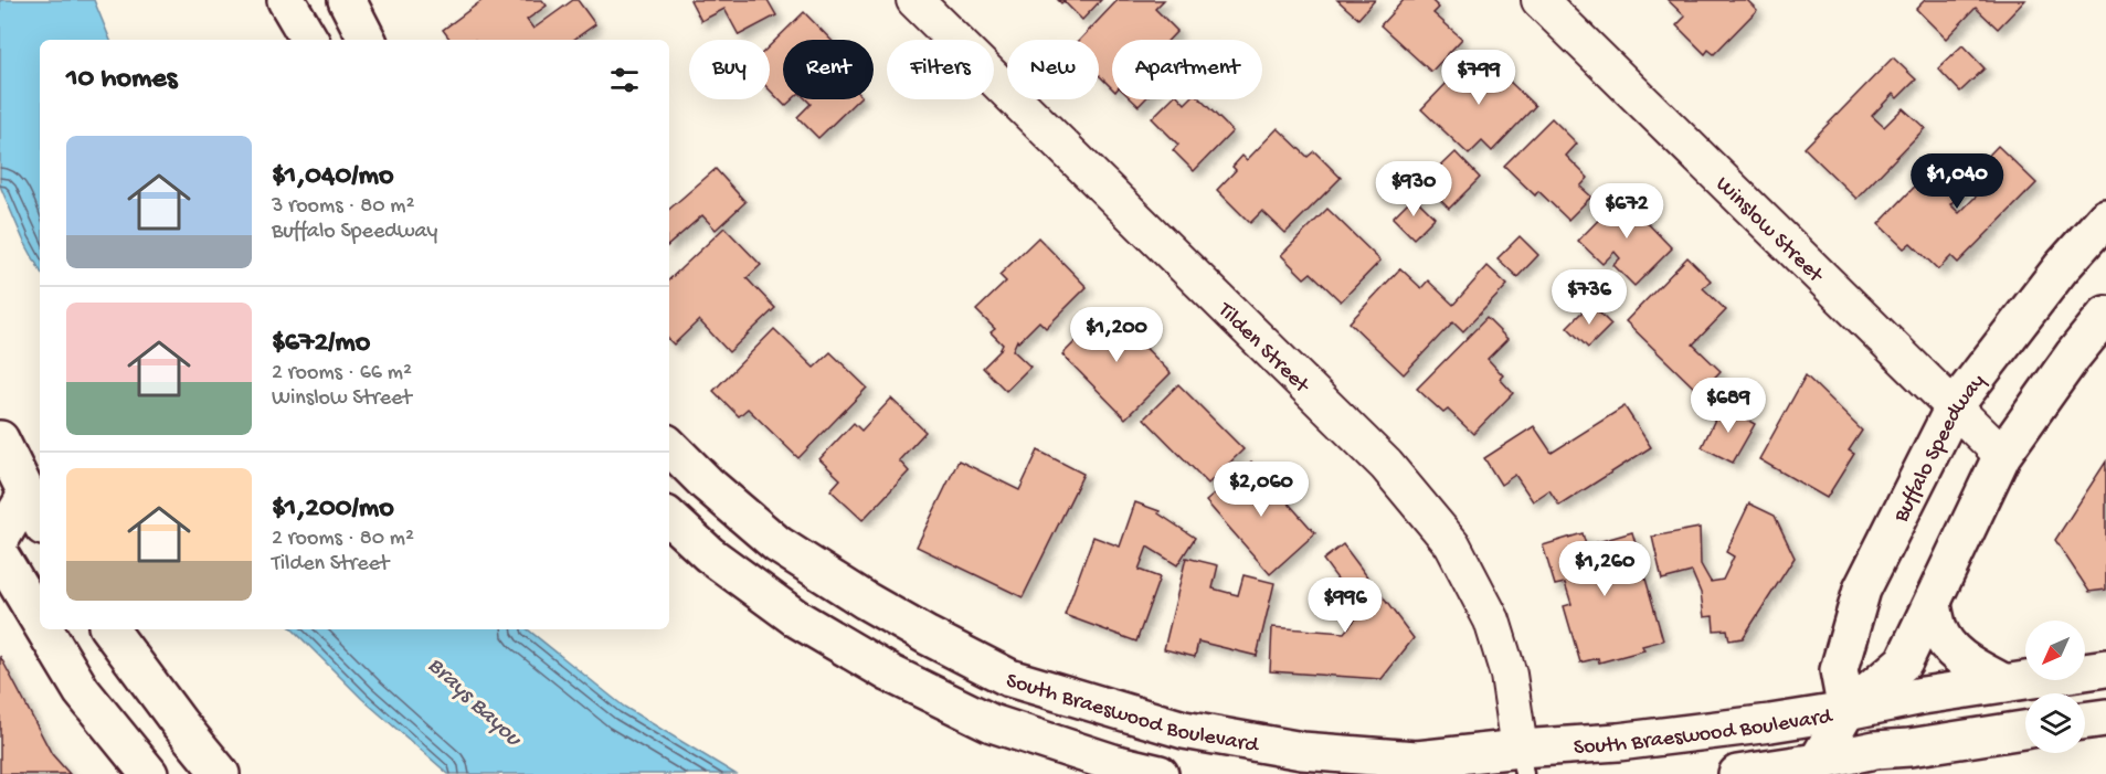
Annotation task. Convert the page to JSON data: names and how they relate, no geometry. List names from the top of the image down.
{
  "streets": {
    "main road": ["Buffalo Speedway", "South Braeswood Boulevard"],
    "street": ["Winslow Street", "Tilden Street"]
  },
  "crossings": [
    ["Winslow Street", "Buffalo Speedway"],
    ["Tilden Street", "South Braeswood Boulevard"],
    ["Buffalo Speedway", "South Braeswood Boulevard"]
  ],
  "water": ["Brays Bayou"],
  "north": "bottom left",
  "page": {
    "chip": [
      "Buy",
      "Rent",
      "Filters",
      "New",
      "Apartment"
    ],
    "heading": "10 homes",
    "price": [
      "$799",
      "$1,040",
      "$930",
      "$672",
      "$736",
      "$1,200",
      "$689",
      "$2,060",
      "$1,260",
      "$996"
    ],
    "list": [
      {
        "name": "$1,040/mo",
        "note": "3 rooms · 80 m² · Buffalo Speedway"
      },
      {
        "name": "$672/mo",
        "note": "2 rooms · 66 m² · Winslow Street"
      },
      {
        "name": "$1,200/mo",
        "note": "2 rooms · 80 m² · Tilden Street"
      }
    ]
  }
}
